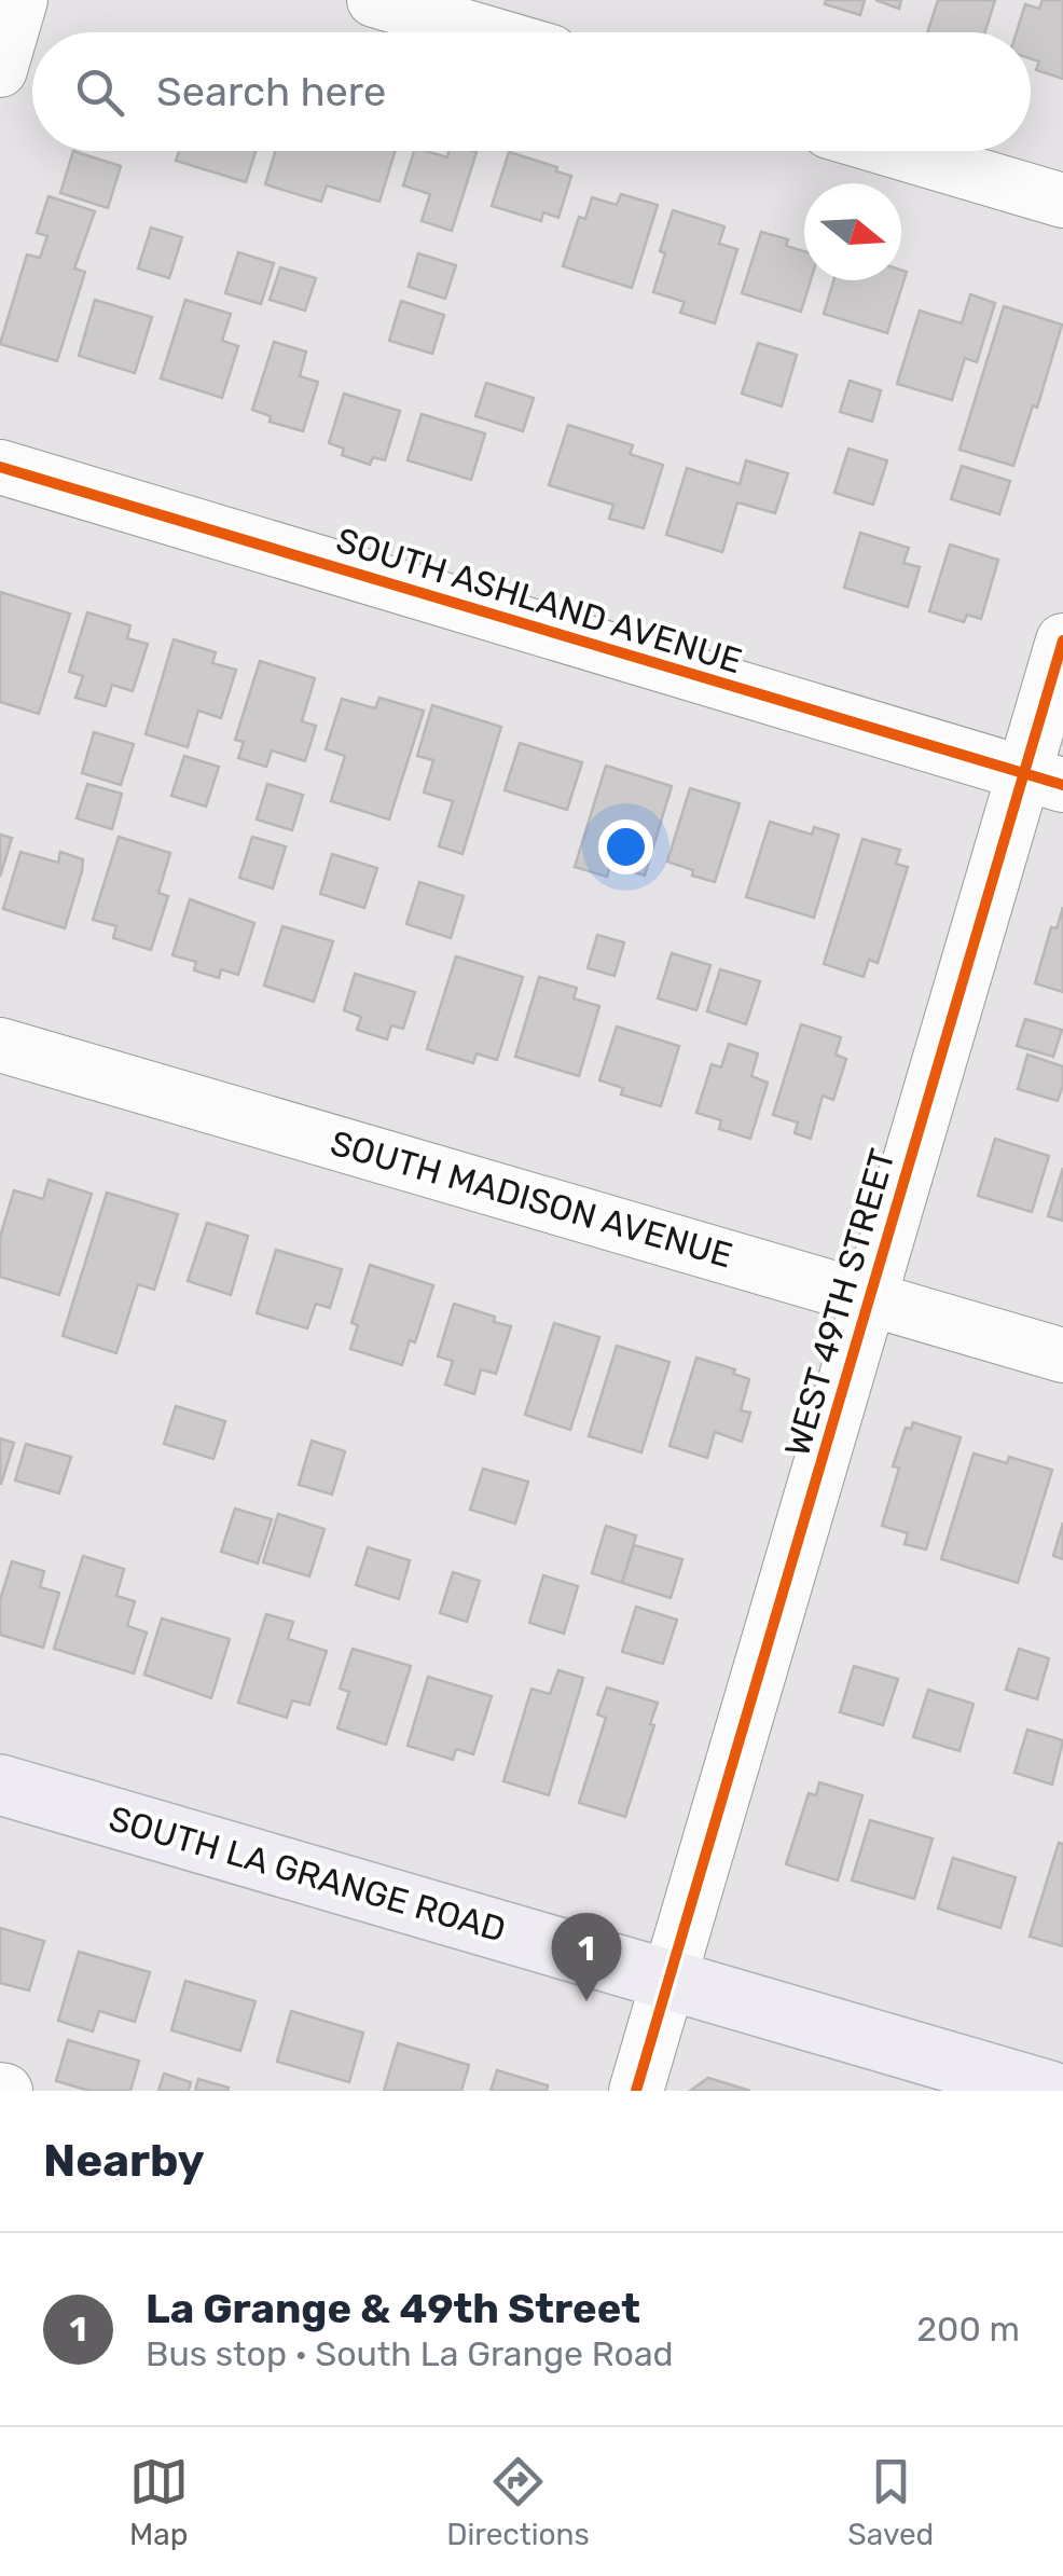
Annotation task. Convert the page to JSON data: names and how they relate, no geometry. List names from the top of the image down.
{
  "streets": {
    "main road": ["SOUTH LA GRANGE ROAD"],
    "street": ["SOUTH ASHLAND AVENUE", "SOUTH MADISON AVENUE", "WEST 49TH STREET"]
  },
  "crossings": [
    ["SOUTH ASHLAND AVENUE", "WEST 49TH STREET"],
    ["SOUTH MADISON AVENUE", "WEST 49TH STREET"],
    ["WEST 49TH STREET", "SOUTH LA GRANGE ROAD"]
  ],
  "north": "right",
  "page": {
    "search": "Search here",
    "pins": "1",
    "heading": "Nearby",
    "list": [
      {
        "mark": "1",
        "name": "La Grange & 49th Street",
        "note": "Bus stop · South La Grange Road",
        "value": "200 m"
      }
    ],
    "nav": ["Map", "Directions", "Saved"]
  }
}
